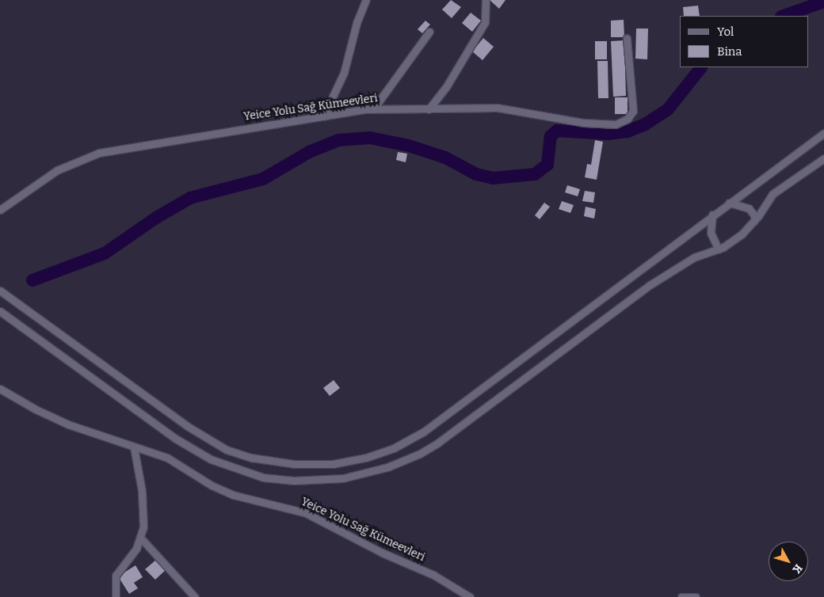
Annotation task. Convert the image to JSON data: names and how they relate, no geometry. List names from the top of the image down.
{
  "streets": {
    "street": ["Yeice Yolu Sağ Kümeevleri"]
  },
  "legend": ["Yol", "Bina"],
  "north": "bottom right"
}
